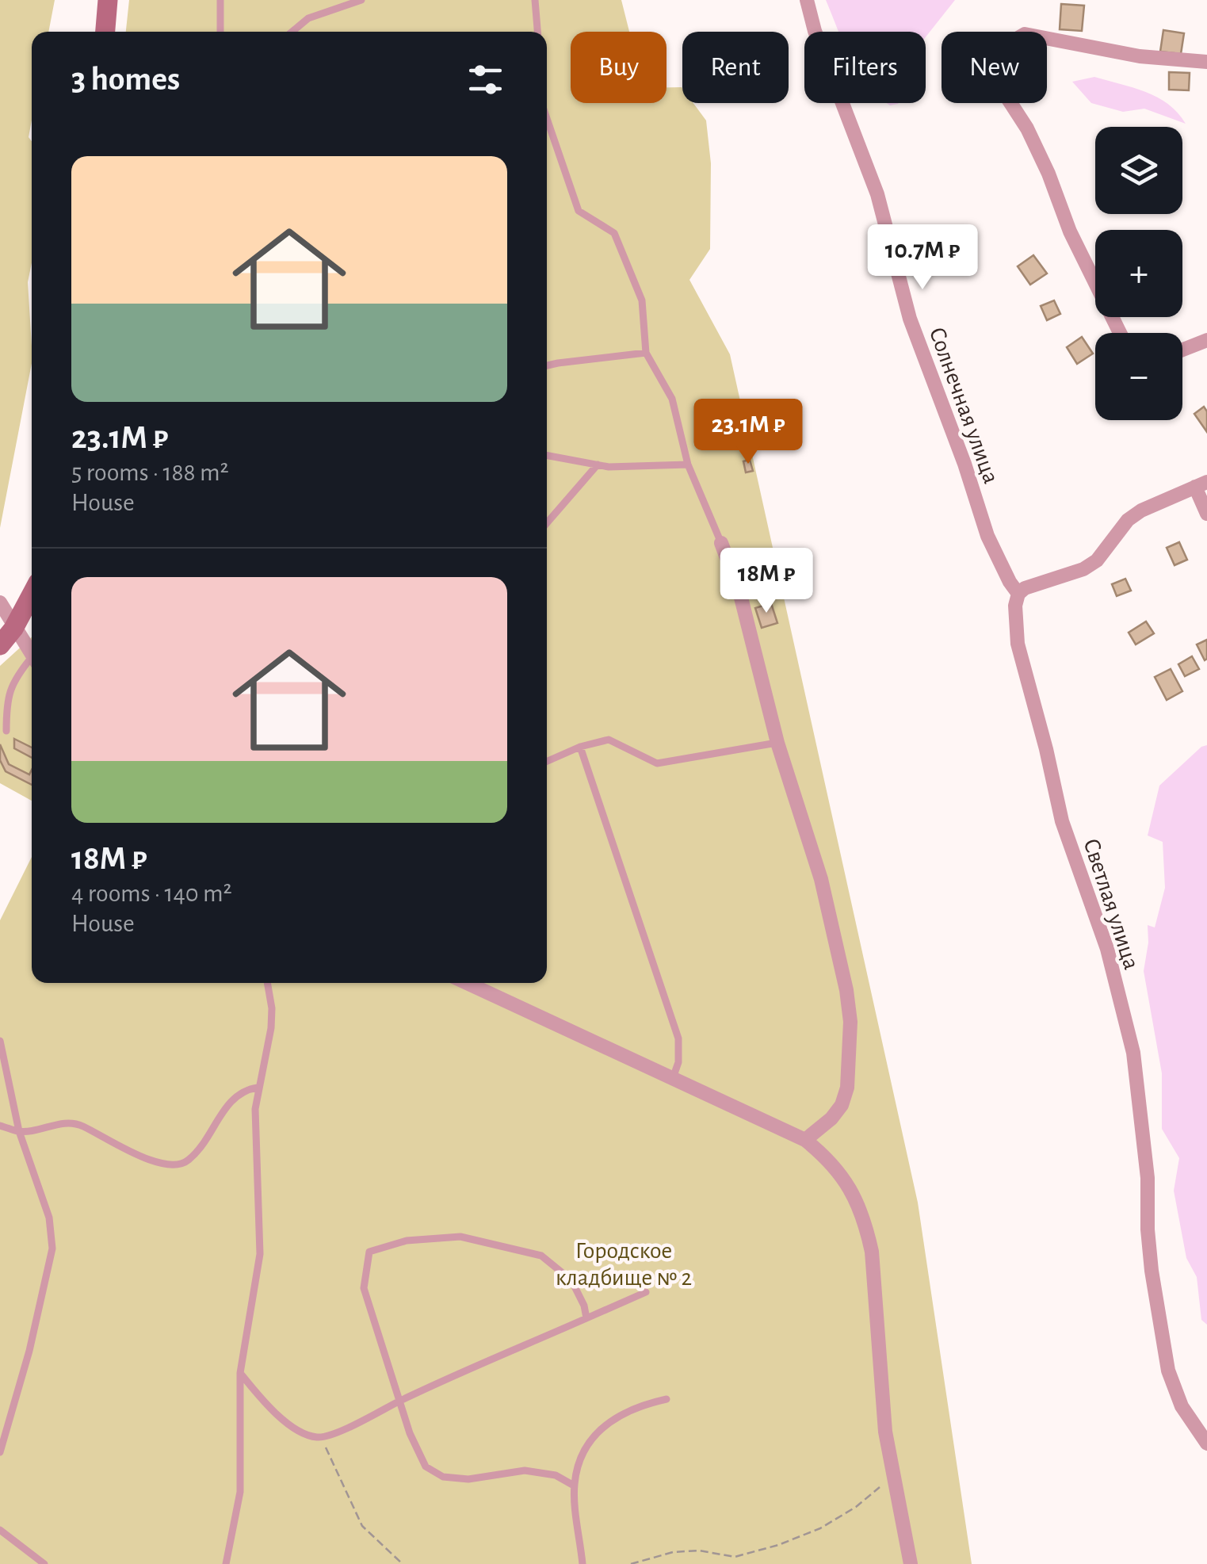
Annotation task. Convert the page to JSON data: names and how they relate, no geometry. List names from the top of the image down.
{
  "streets": {
    "street": ["Солнечная улица", "Светлая улица"]
  },
  "crossings": [
    ["Солнечная улица", "Светлая улица"]
  ],
  "parks": ["Городское кладбище № 2"],
  "page": {
    "chip": [
      "Buy",
      "Rent",
      "Filters",
      "New"
    ],
    "heading": "3 homes",
    "map_buttons": ["+", "−"],
    "list": [
      {
        "name": "23.1M ₽",
        "note": "5 rooms · 188 m² · House"
      },
      {
        "name": "18M ₽",
        "note": "4 rooms · 140 m² · House"
      }
    ],
    "price": ["10.7M ₽", "23.1M ₽", "18M ₽"]
  }
}
